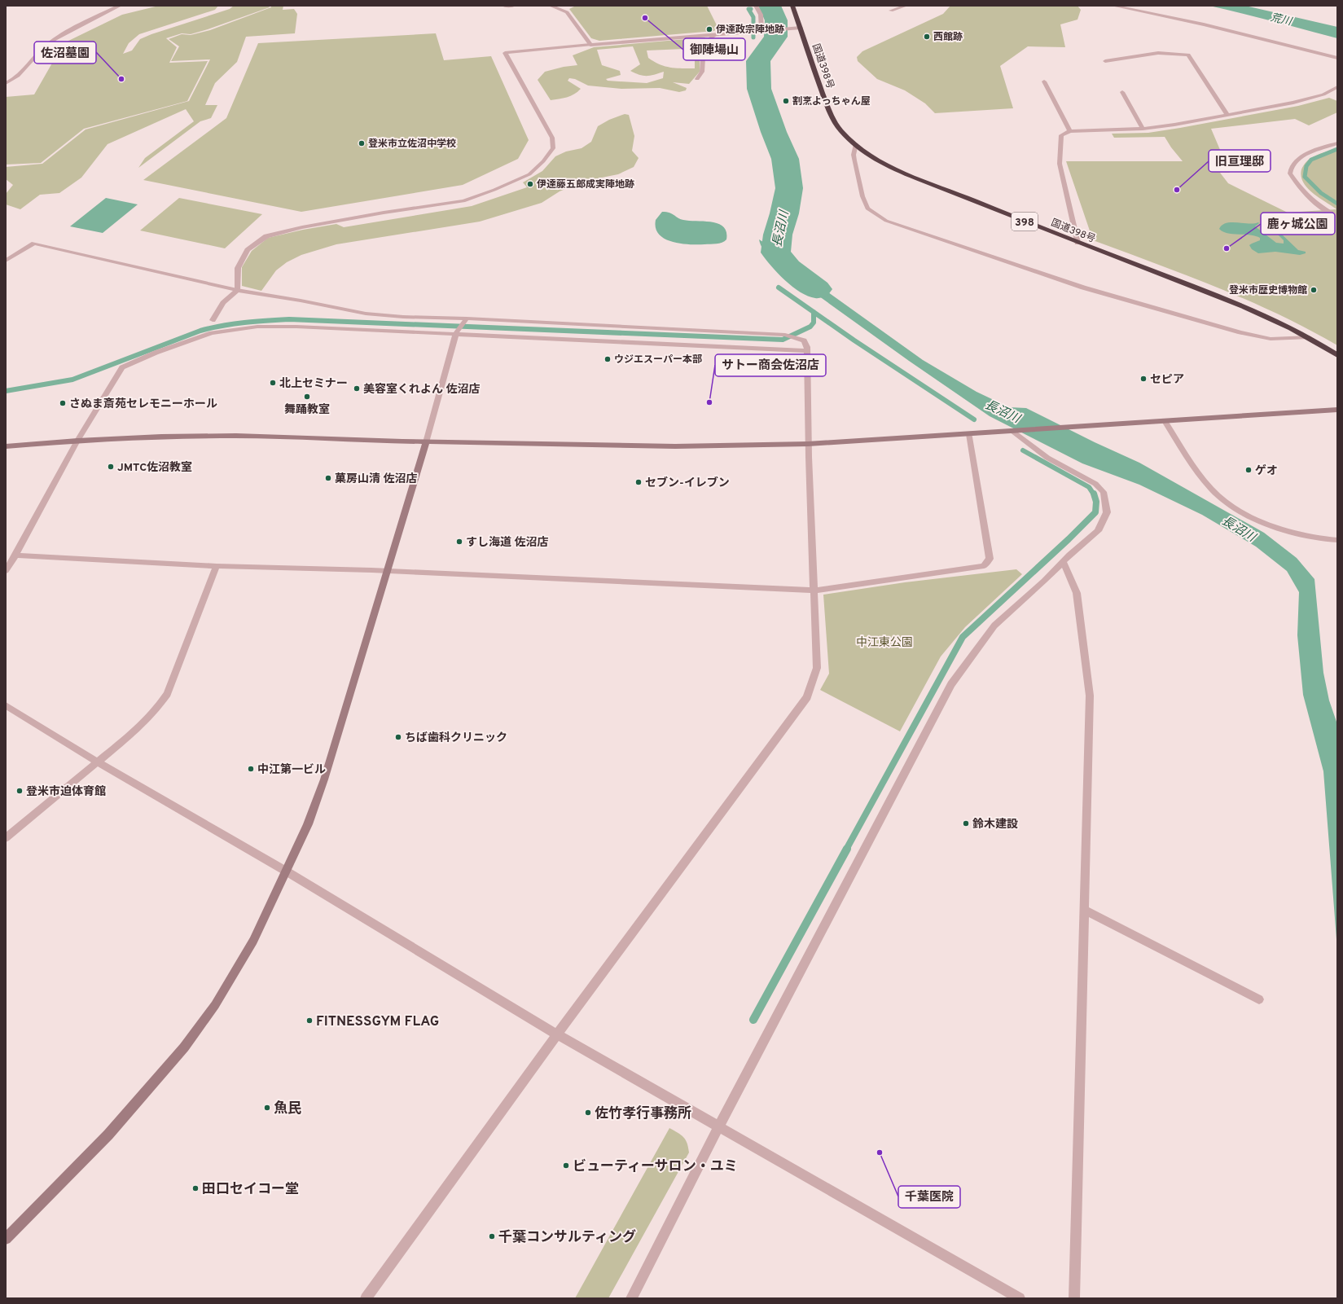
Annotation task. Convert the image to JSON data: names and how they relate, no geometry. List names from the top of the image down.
{
  "streets": {
    "highway": ["国道398号", "398"]
  },
  "water": ["荒川", "長沼川"],
  "parks": ["中江東公園"],
  "places": [
    "御陣場山",
    "伊達政宗陣地跡",
    "西館跡",
    "佐沼墓園",
    "割烹よっちゃん屋",
    "登米市立佐沼中学校",
    "伊達藤五郎成実陣地跡",
    "旧亘理邸",
    "鹿ヶ城公園",
    "登米市歴史博物館",
    "ウジエスーパー本部",
    "セピア",
    "北上セミナー",
    "美容室くれよん 佐沼店",
    "舞踊教室",
    "サトー商会佐沼店",
    "さぬま斎苑セレモニーホール",
    "JMTC佐沼教室",
    "ゲオ",
    "菓房山清 佐沼店",
    "セブン-イレブン",
    "すし海道 佐沼店",
    "ちば歯科クリニック",
    "中江第一ビル",
    "登米市迫体育館",
    "鈴木建設",
    "FITNESSGYM FLAG",
    "魚民",
    "佐竹孝行事務所",
    "千葉医院",
    "ビューティーサロン・ユミ",
    "田口セイコー堂",
    "千葉コンサルティング"
  ]
}
